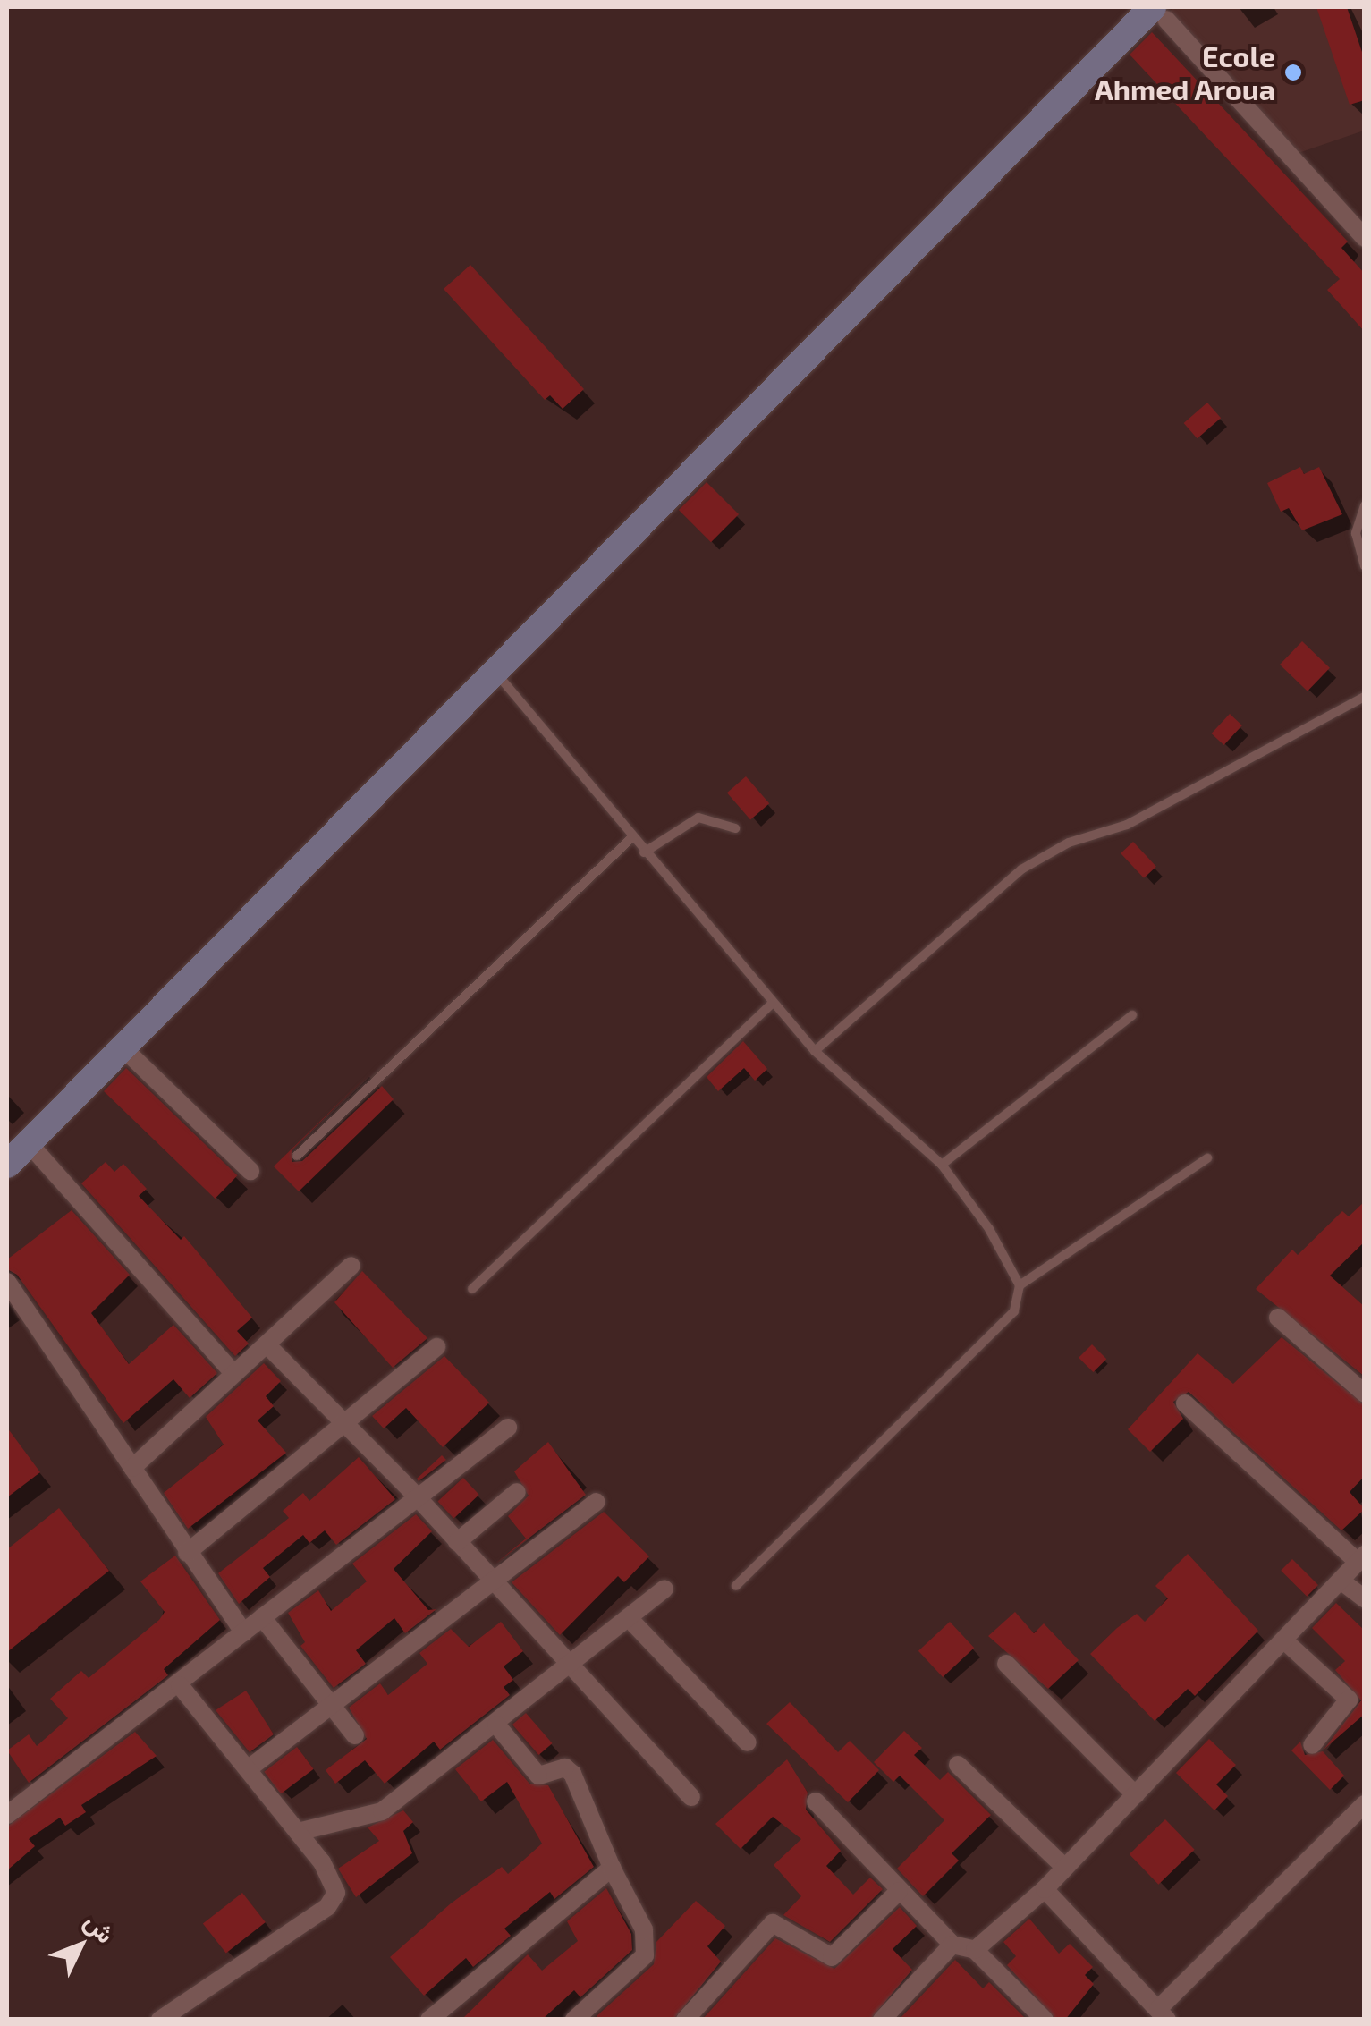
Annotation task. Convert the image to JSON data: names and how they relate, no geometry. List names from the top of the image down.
{
  "places": ["Ecole Ahmed Aroua"],
  "north": "top right"
}
